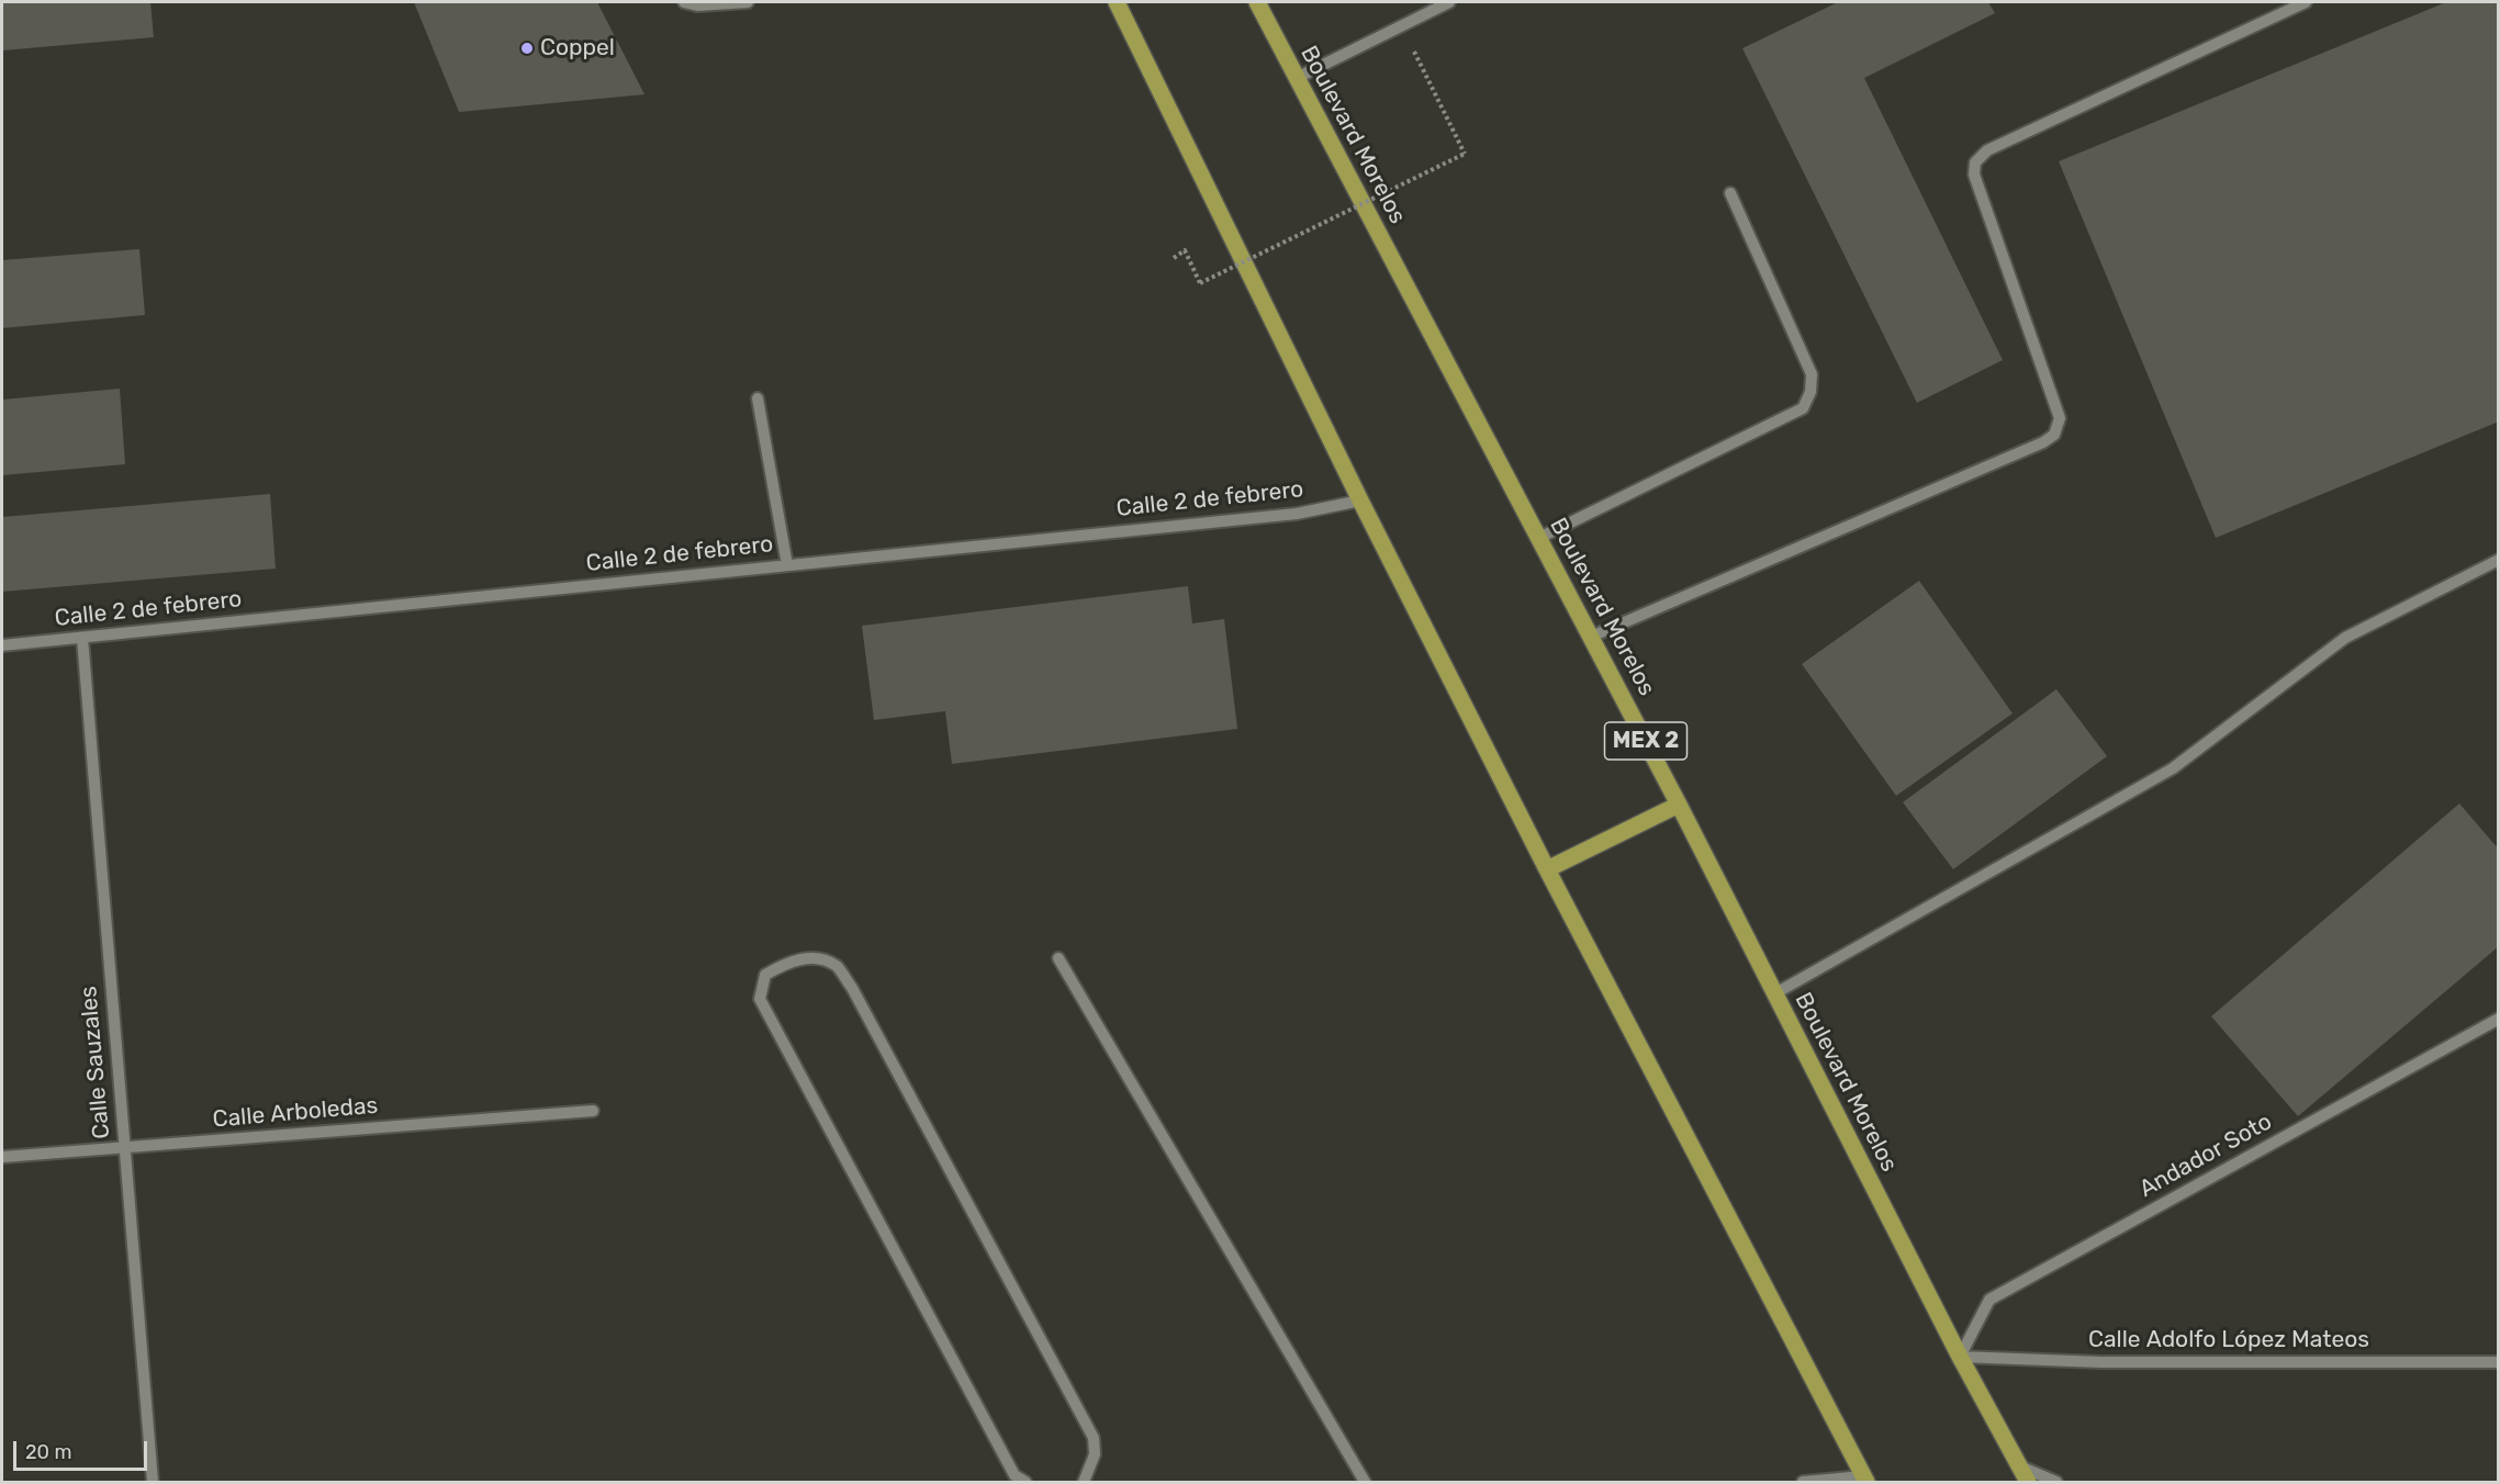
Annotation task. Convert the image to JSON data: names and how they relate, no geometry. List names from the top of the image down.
{
  "streets": {
    "main road": ["Boulevard Morelos", "MEX 2"],
    "street": [
      "Calle 2 de febrero",
      "Calle Sauzales",
      "Calle Arboledas",
      "Andador Soto",
      "Calle Adolfo López Mateos"
    ]
  },
  "crossings": [
    ["Boulevard Morelos", "Andador Soto"],
    ["Boulevard Morelos", "Calle Adolfo López Mateos"],
    ["Calle 2 de febrero", "Calle Sauzales"],
    ["Calle Sauzales", "Calle Arboledas"],
    ["Andador Soto", "Calle Adolfo López Mateos"]
  ],
  "places": ["Coppel"],
  "scale_bar": "20 m"
}
